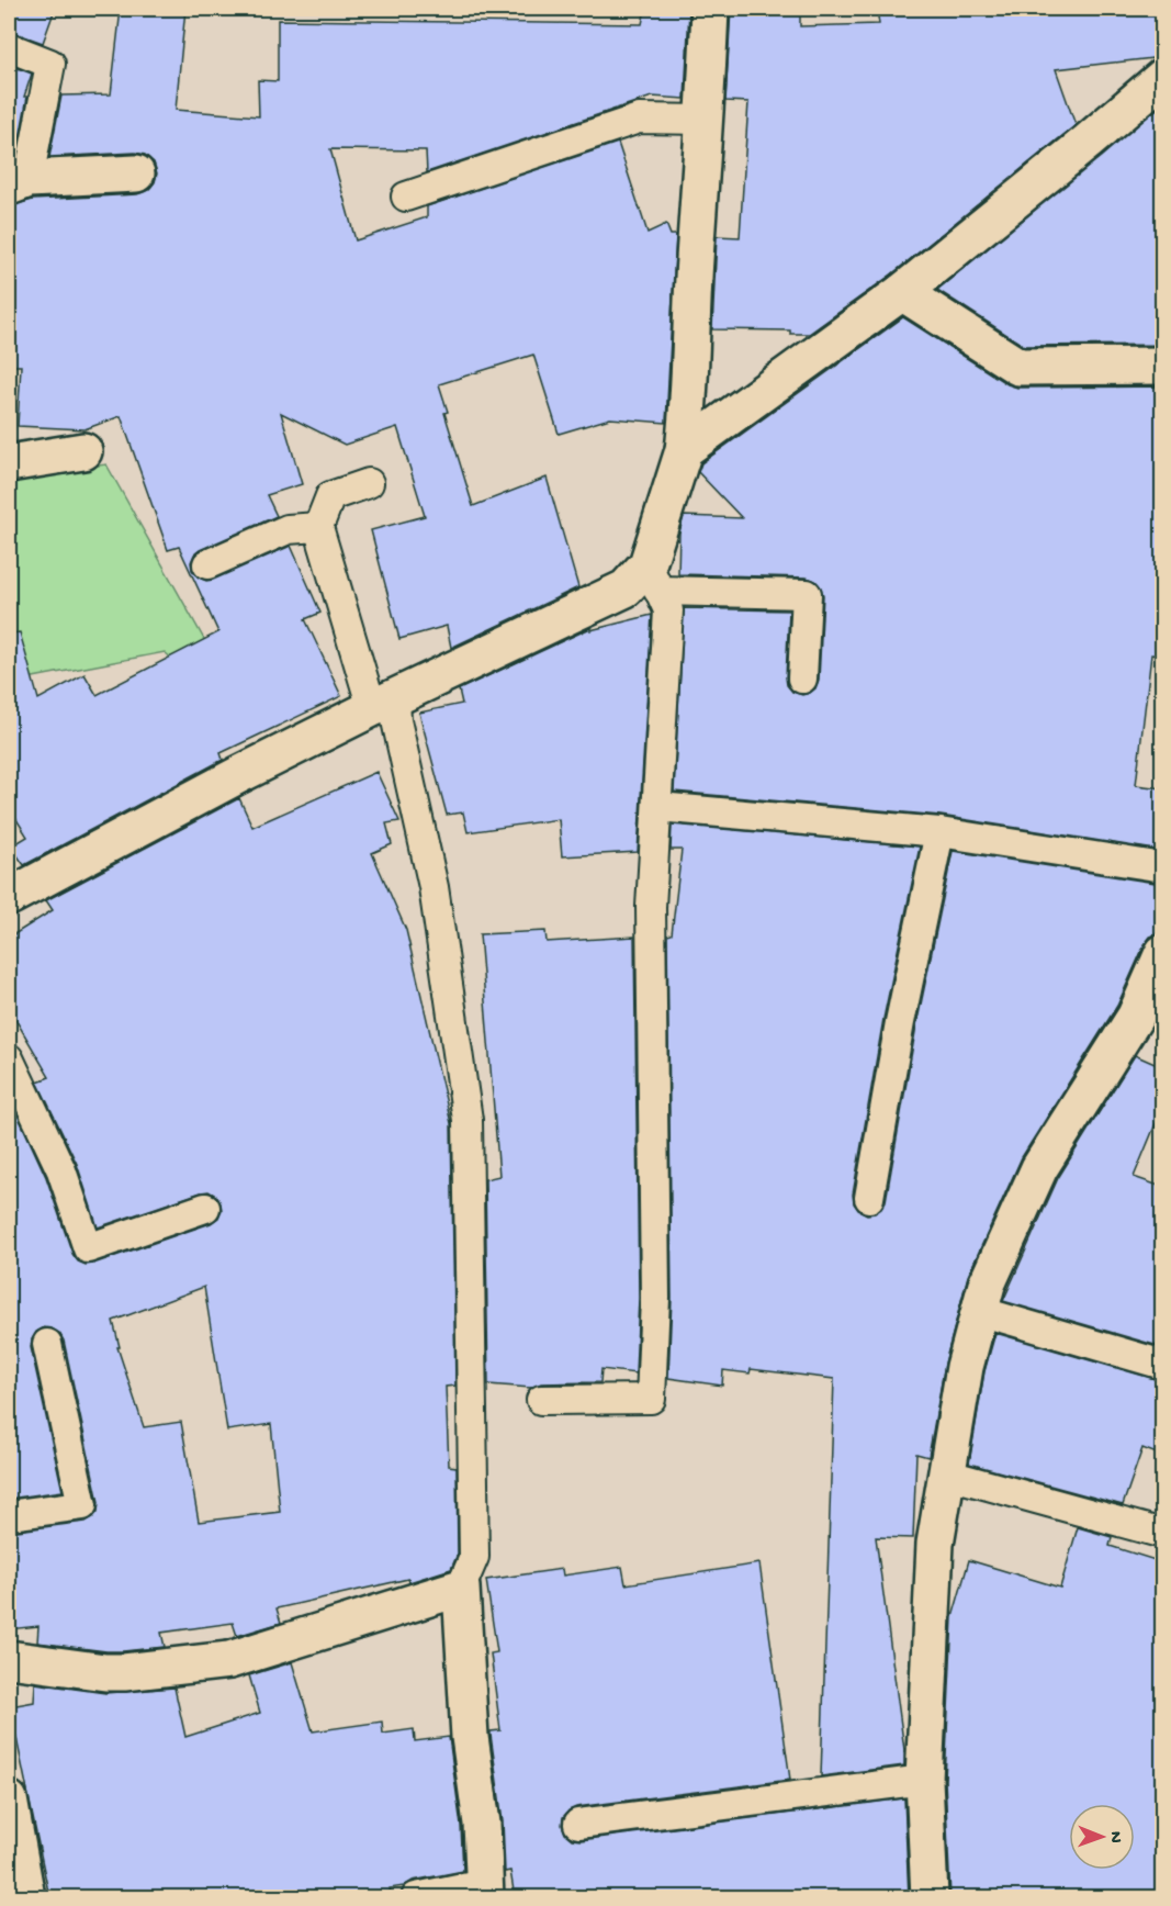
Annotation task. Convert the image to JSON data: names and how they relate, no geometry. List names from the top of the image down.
{
  "north": "right"
}
